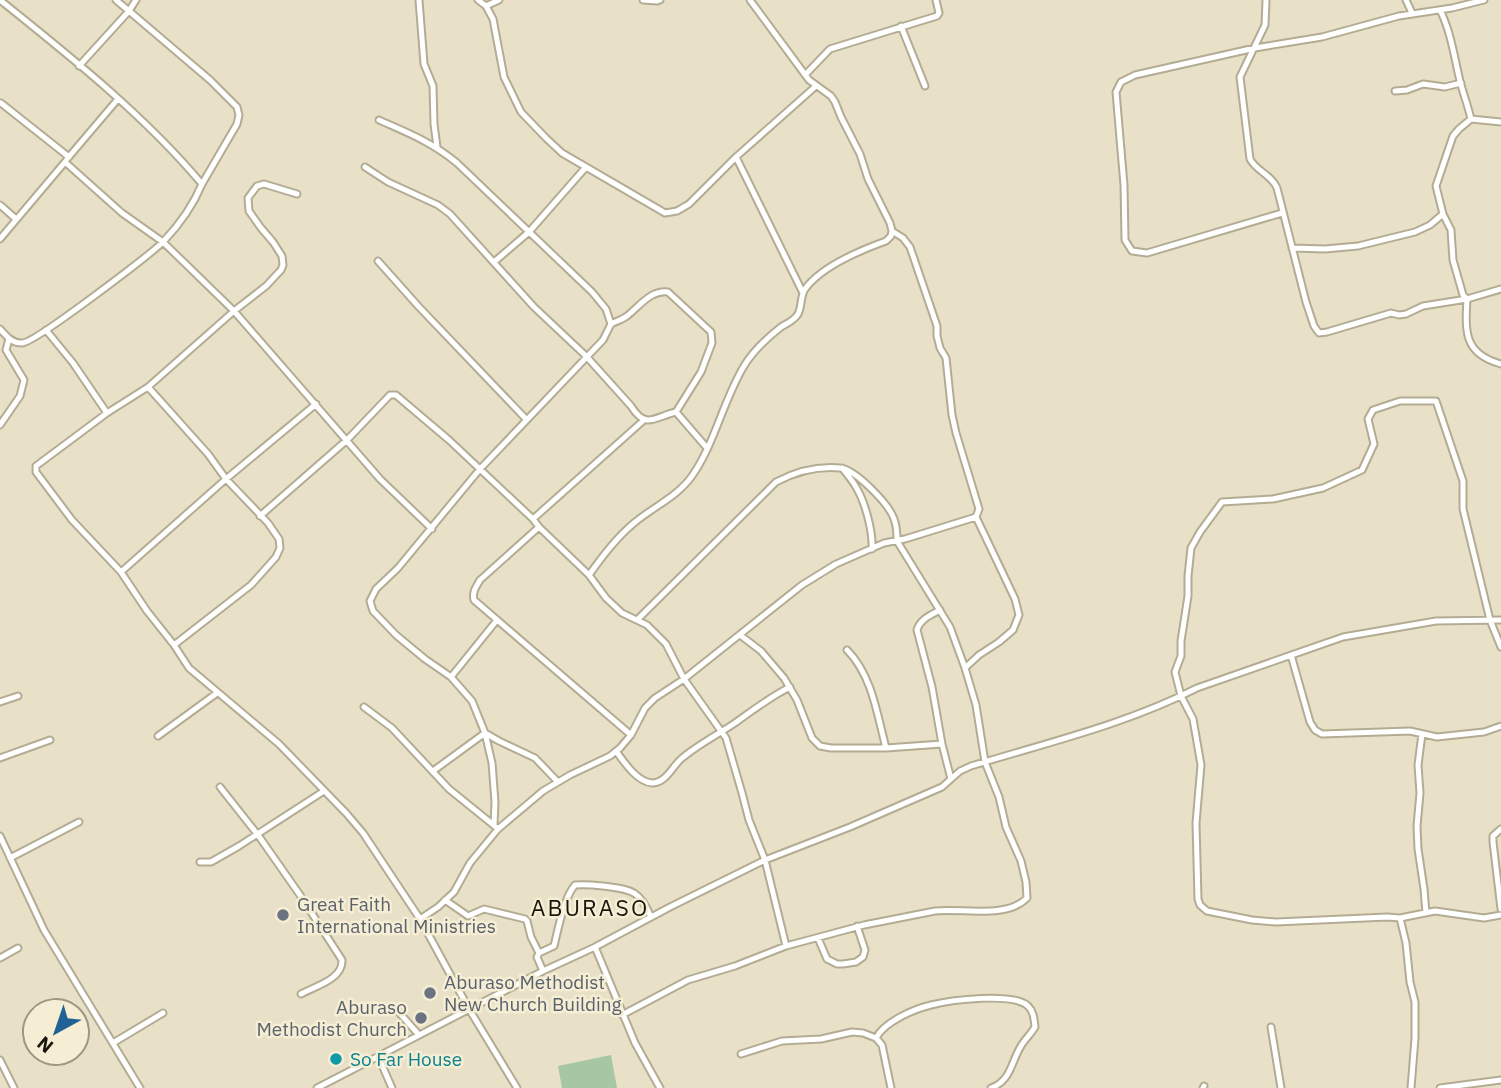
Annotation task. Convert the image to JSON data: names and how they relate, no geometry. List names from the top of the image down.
{
  "districts": ["ABURASO"],
  "places": [
    "Great Faith International Ministries",
    "Aburaso Methodist New Church Building",
    "Aburaso Methodist Church",
    "So Far House"
  ],
  "north": "bottom left"
}
